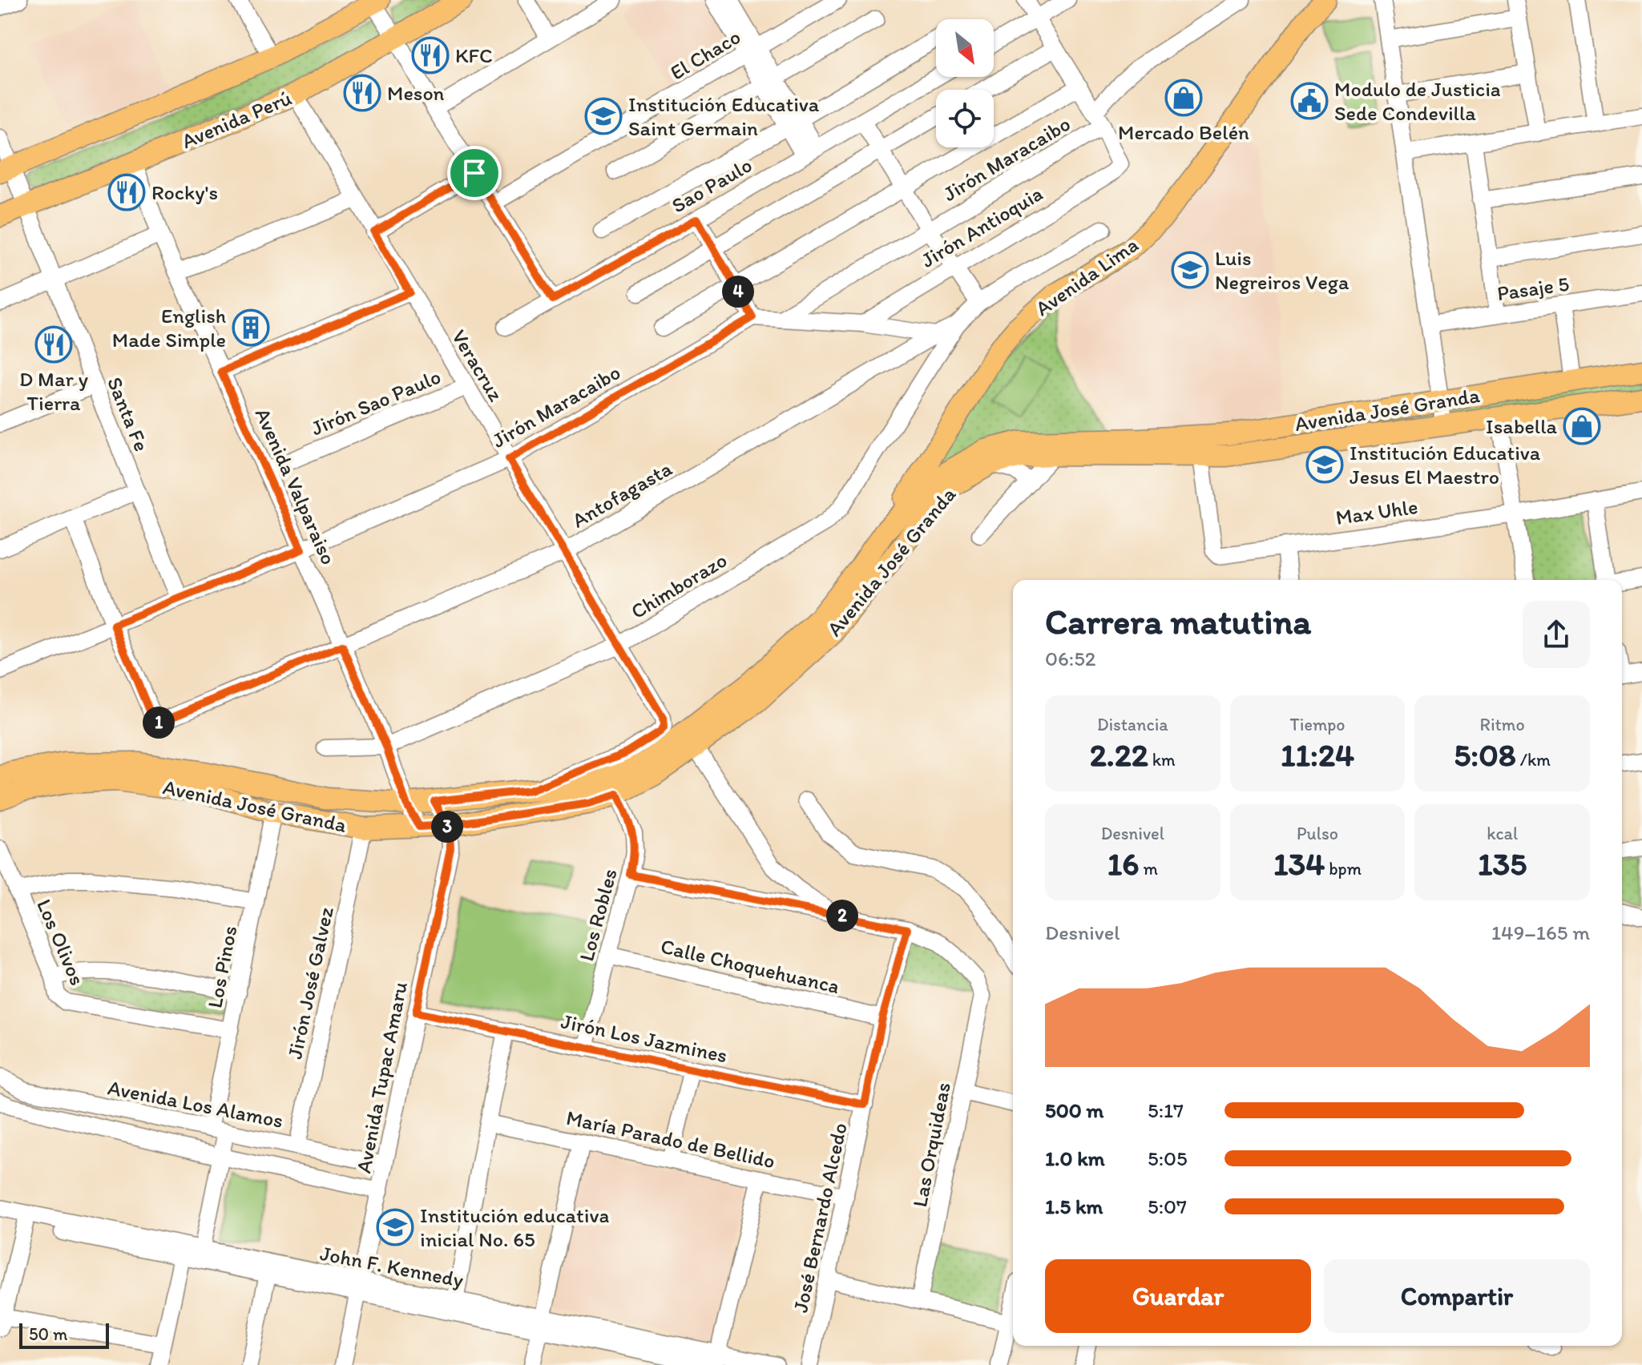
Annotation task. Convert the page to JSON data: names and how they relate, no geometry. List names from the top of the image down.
{
  "streets": {
    "main road": ["Avenida Perú", "Avenida Lima", "Avenida José Granda"],
    "street": [
      "El Chaco",
      "Jirón Maracaibo",
      "Sao Paulo",
      "Jirón Antioquia",
      "Pasaje 5",
      "Veracruz",
      "Jirón Sao Paulo",
      "Santa Fe",
      "Avenida Valparaiso",
      "Antofagasta",
      "Max Uhle",
      "Chimborazo",
      "Los Robles",
      "Los Olivos",
      "Calle Choquehuanca",
      "Los Pinos",
      "Jirón José Galvez",
      "Jirón Los Jazmines",
      "Avenida Tupac Amaru",
      "Avenida Los Alamos",
      "María Parado de Bellido",
      "Las Orquideas",
      "José Bernardo Alcedo",
      "John F. Kennedy"
    ]
  },
  "crossings": [
    ["Avenida Perú", "Veracruz"],
    ["Avenida Perú", "Santa Fe"],
    ["Avenida Perú", "Avenida Valparaiso"],
    ["Jirón Maracaibo", "Jirón Antioquia"],
    ["Jirón Maracaibo", "Veracruz"],
    ["Jirón Maracaibo", "Santa Fe"],
    ["Jirón Maracaibo", "Avenida Valparaiso"],
    ["Jirón Maracaibo", "Antofagasta"],
    ["Avenida Lima", "Avenida José Granda"],
    ["Veracruz", "Jirón Sao Paulo"],
    ["Veracruz", "Avenida José Granda"],
    ["Veracruz", "Antofagasta"],
    ["Veracruz", "Chimborazo"],
    ["Jirón Sao Paulo", "Avenida Valparaiso"],
    ["Avenida José Granda", "Avenida Valparaiso"],
    ["Avenida José Granda", "Max Uhle"],
    ["Avenida José Granda", "Los Robles"],
    ["Avenida José Granda", "Los Pinos"],
    ["Avenida José Granda", "Jirón José Galvez"],
    ["Avenida José Granda", "Avenida Tupac Amaru"],
    ["Avenida Valparaiso", "Antofagasta"],
    ["Avenida Valparaiso", "Chimborazo"],
    ["Antofagasta", "Chimborazo"],
    ["Los Robles", "Calle Choquehuanca"],
    ["Los Robles", "Jirón Los Jazmines"],
    ["Los Olivos", "Los Pinos"],
    ["Calle Choquehuanca", "José Bernardo Alcedo"],
    ["Los Pinos", "Avenida Los Alamos"],
    ["Los Pinos", "John F. Kennedy"],
    ["Jirón José Galvez", "Avenida Los Alamos"],
    ["Jirón Los Jazmines", "Avenida Tupac Amaru"],
    ["Jirón Los Jazmines", "José Bernardo Alcedo"],
    ["Avenida Tupac Amaru", "Avenida Los Alamos"],
    ["Avenida Tupac Amaru", "John F. Kennedy"],
    ["María Parado de Bellido", "José Bernardo Alcedo"],
    ["Las Orquideas", "José Bernardo Alcedo"]
  ],
  "places": {
    "restaurant": [
      "KFC",
      "Meson",
      "Rocky's",
      "D Mar y Tierra"
    ],
    "shop": ["Mercado Belén", "Isabella"],
    "public building": ["Modulo de Justicia Sede Condevilla"],
    "school or university": [
      "Institución Educativa Saint Germain",
      "Luis Negreiros Vega",
      "Institución Educativa Jesus El Maestro",
      "Institución educativa inicial No. 65"
    ],
    "building": ["English Made Simple"]
  },
  "scale_bar": "50 m",
  "north": "bottom right",
  "page": {
    "pins": [
      "4",
      "1",
      "3",
      "2"
    ],
    "heading": ["Carrera matutina", "06:52"],
    "stats": [
      ["Distancia", "2.22 km"],
      ["Tiempo", "11:24"],
      ["Ritmo", "5:08 /km"],
      ["Desnivel", "16 m"],
      ["Pulso", "134 bpm"],
      ["kcal", "135"]
    ],
    "chart": ["Desnivel", "149–165 m"],
    "list": [
      {
        "name": "500 m",
        "note": "5:17"
      },
      {
        "name": "1.0 km",
        "note": "5:05"
      },
      {
        "name": "1.5 km",
        "note": "5:07"
      }
    ],
    "buttons": ["Guardar", "Compartir"],
    "scale": "50 m"
  }
}
